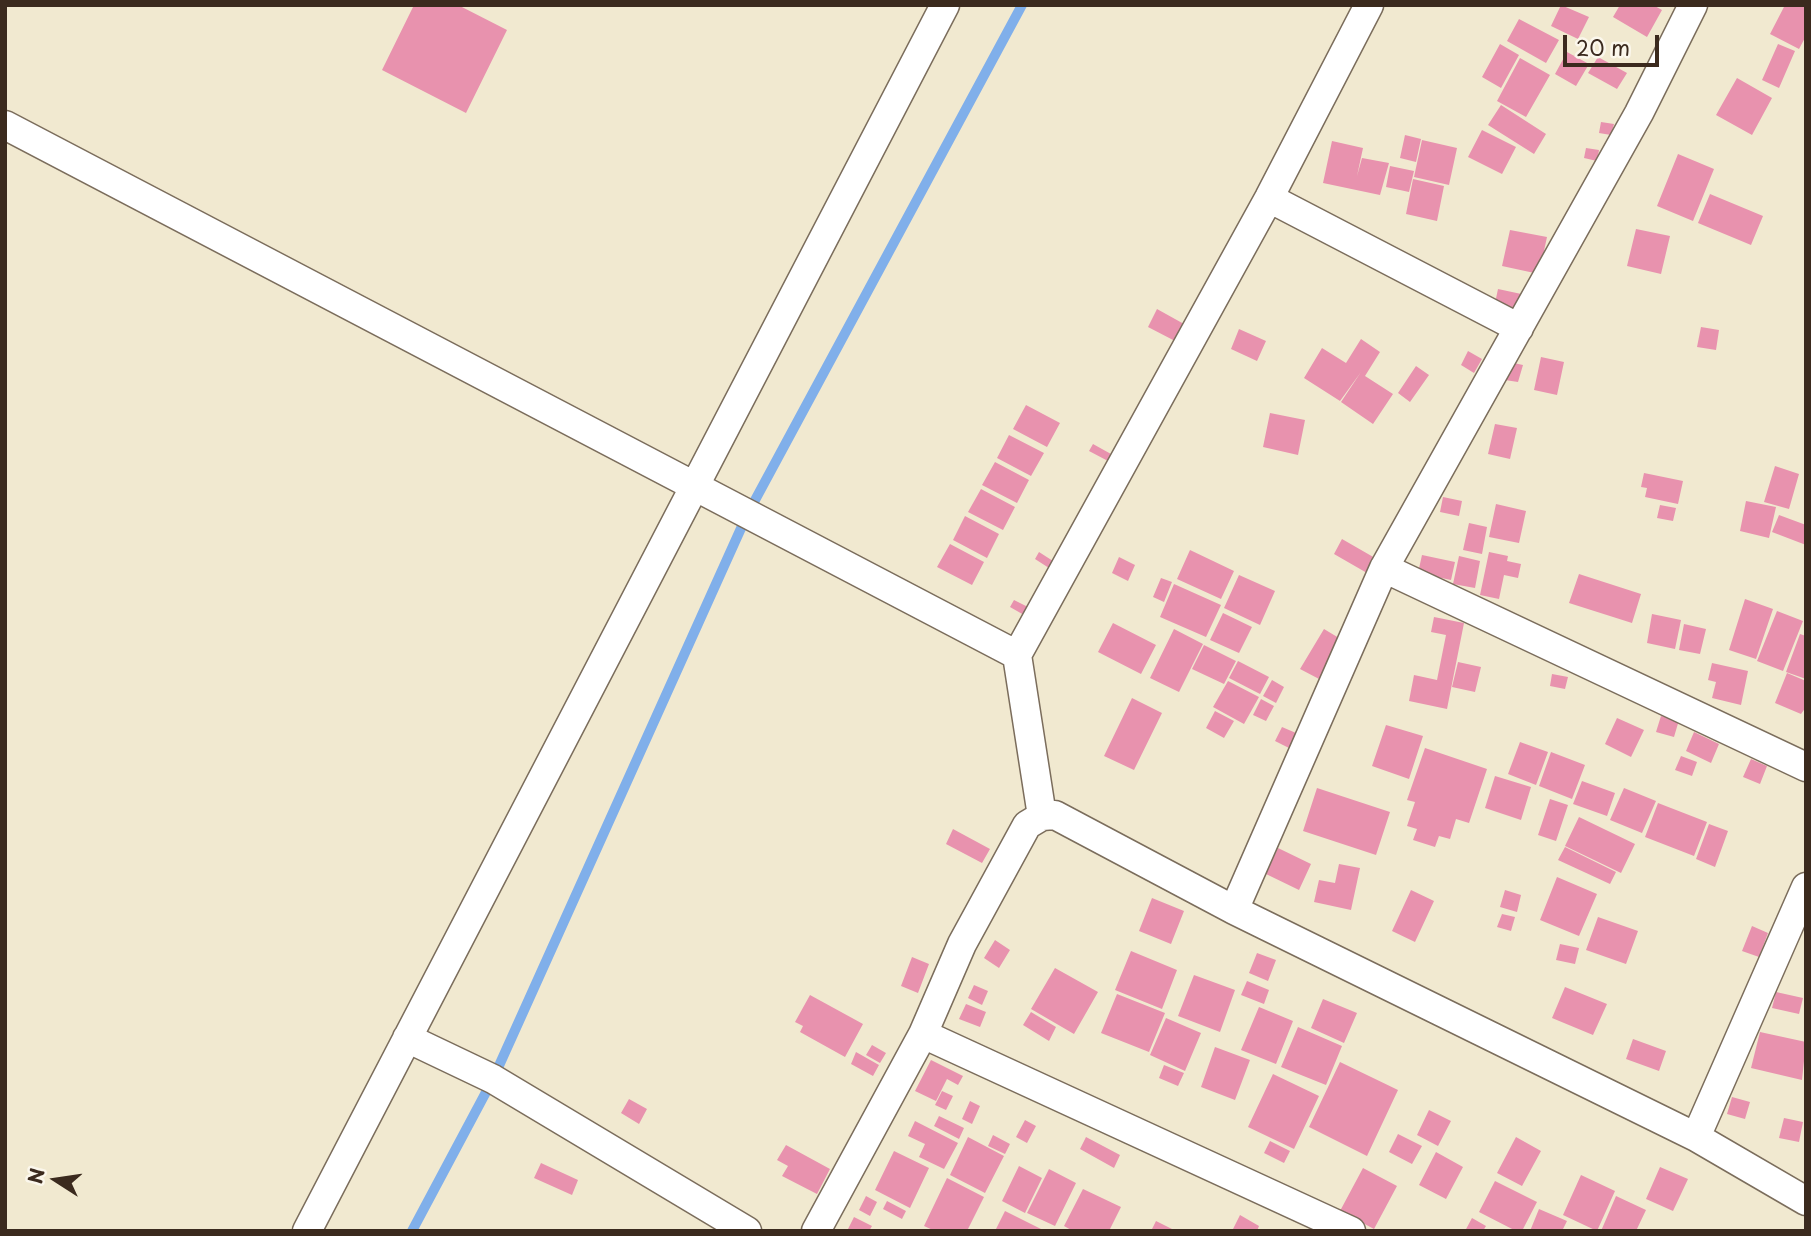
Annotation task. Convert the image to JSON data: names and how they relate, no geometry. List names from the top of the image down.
{
  "scale_bar": "20 m",
  "north": "left"
}
